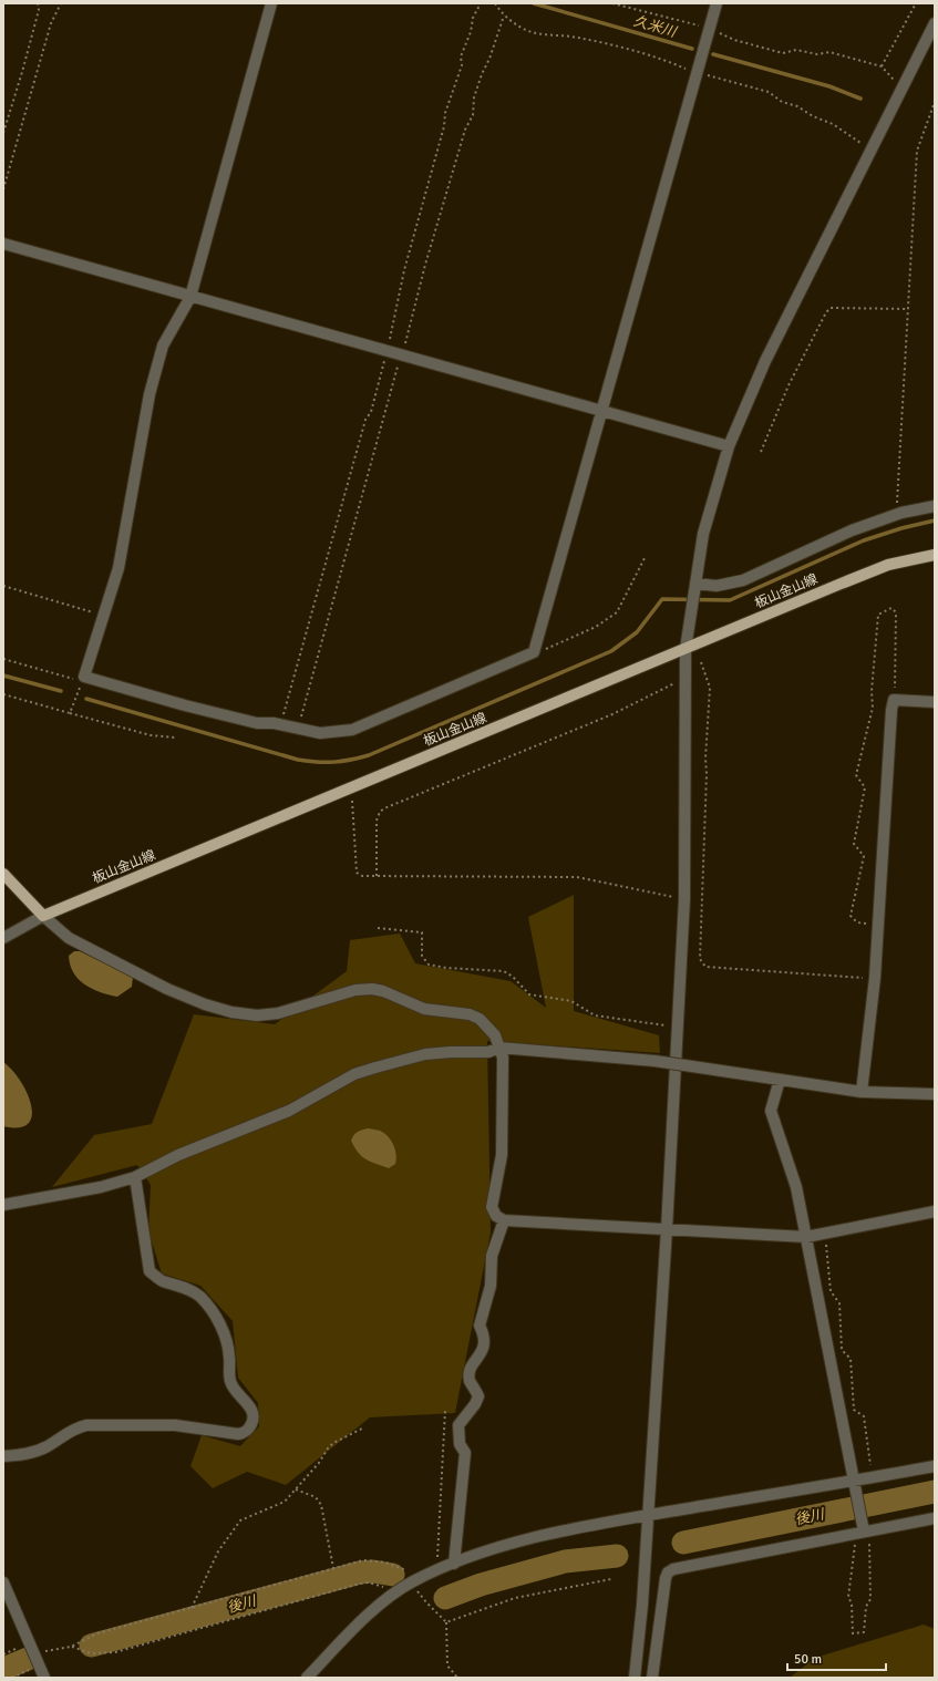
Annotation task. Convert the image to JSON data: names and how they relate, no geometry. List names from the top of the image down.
{
  "streets": {
    "main road": ["板山金山線"]
  },
  "water": ["久米川", "後川"],
  "scale_bar": "50 m"
}
